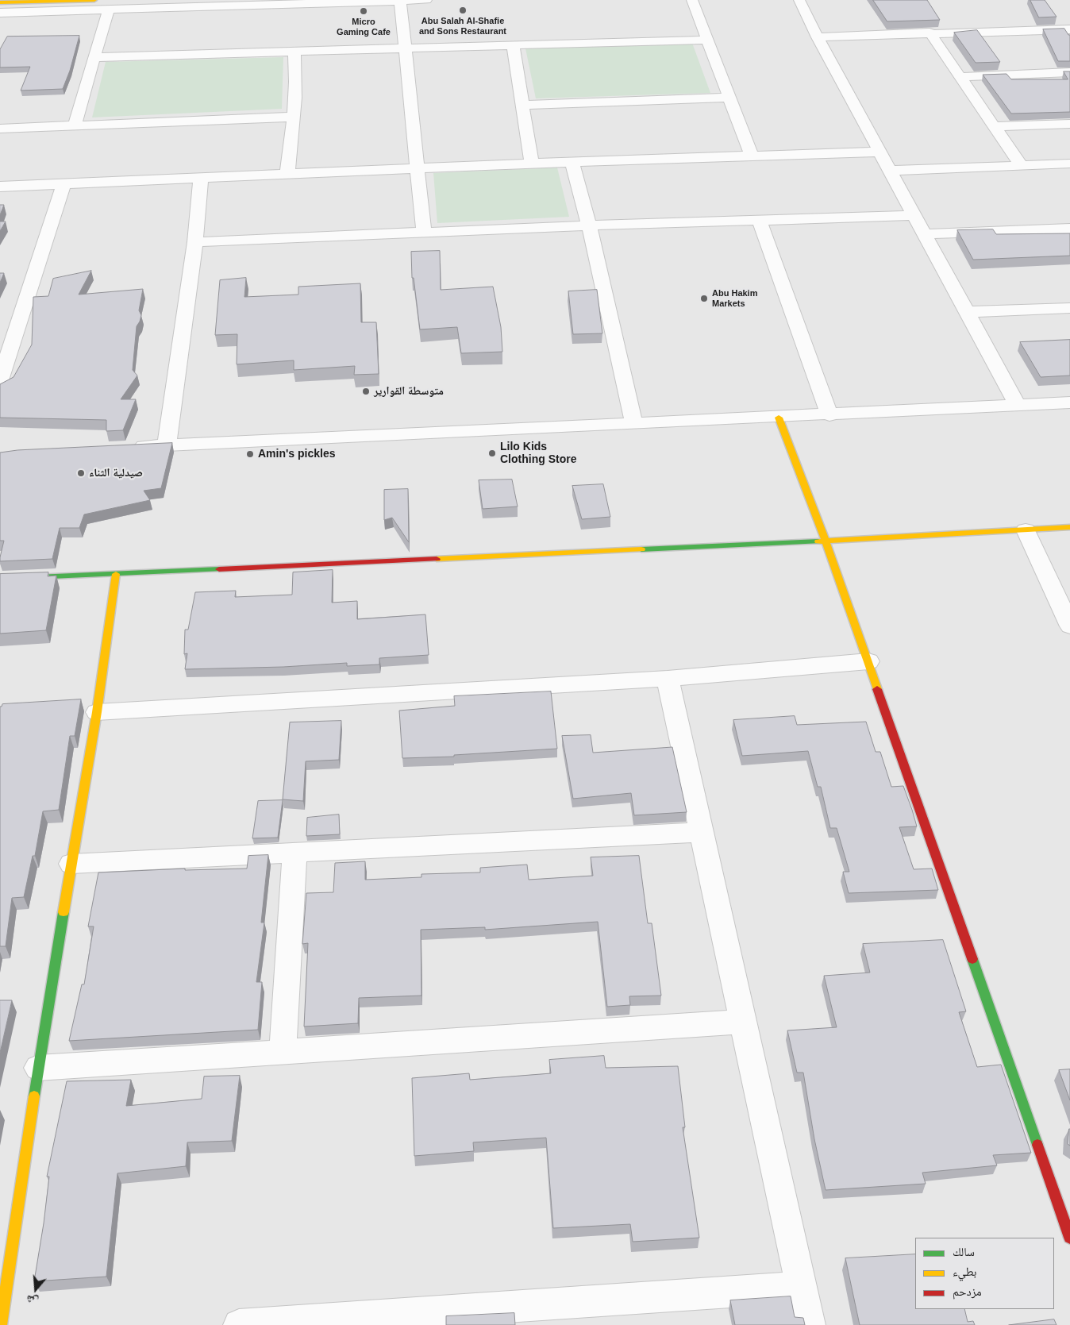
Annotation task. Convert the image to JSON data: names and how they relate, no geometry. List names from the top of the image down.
{
  "places": [
    "Abu Salah Al-Shafie and Sons Restaurant",
    "Micro Gaming Cafe",
    "Abu Hakim Markets",
    "متوسطة القوارير",
    "Lilo Kids Clothing Store",
    "Amin's pickles",
    "صيدلية الثناء"
  ],
  "legend": ["سالك", "بطيء", "مزدحم"],
  "north": "bottom"
}
